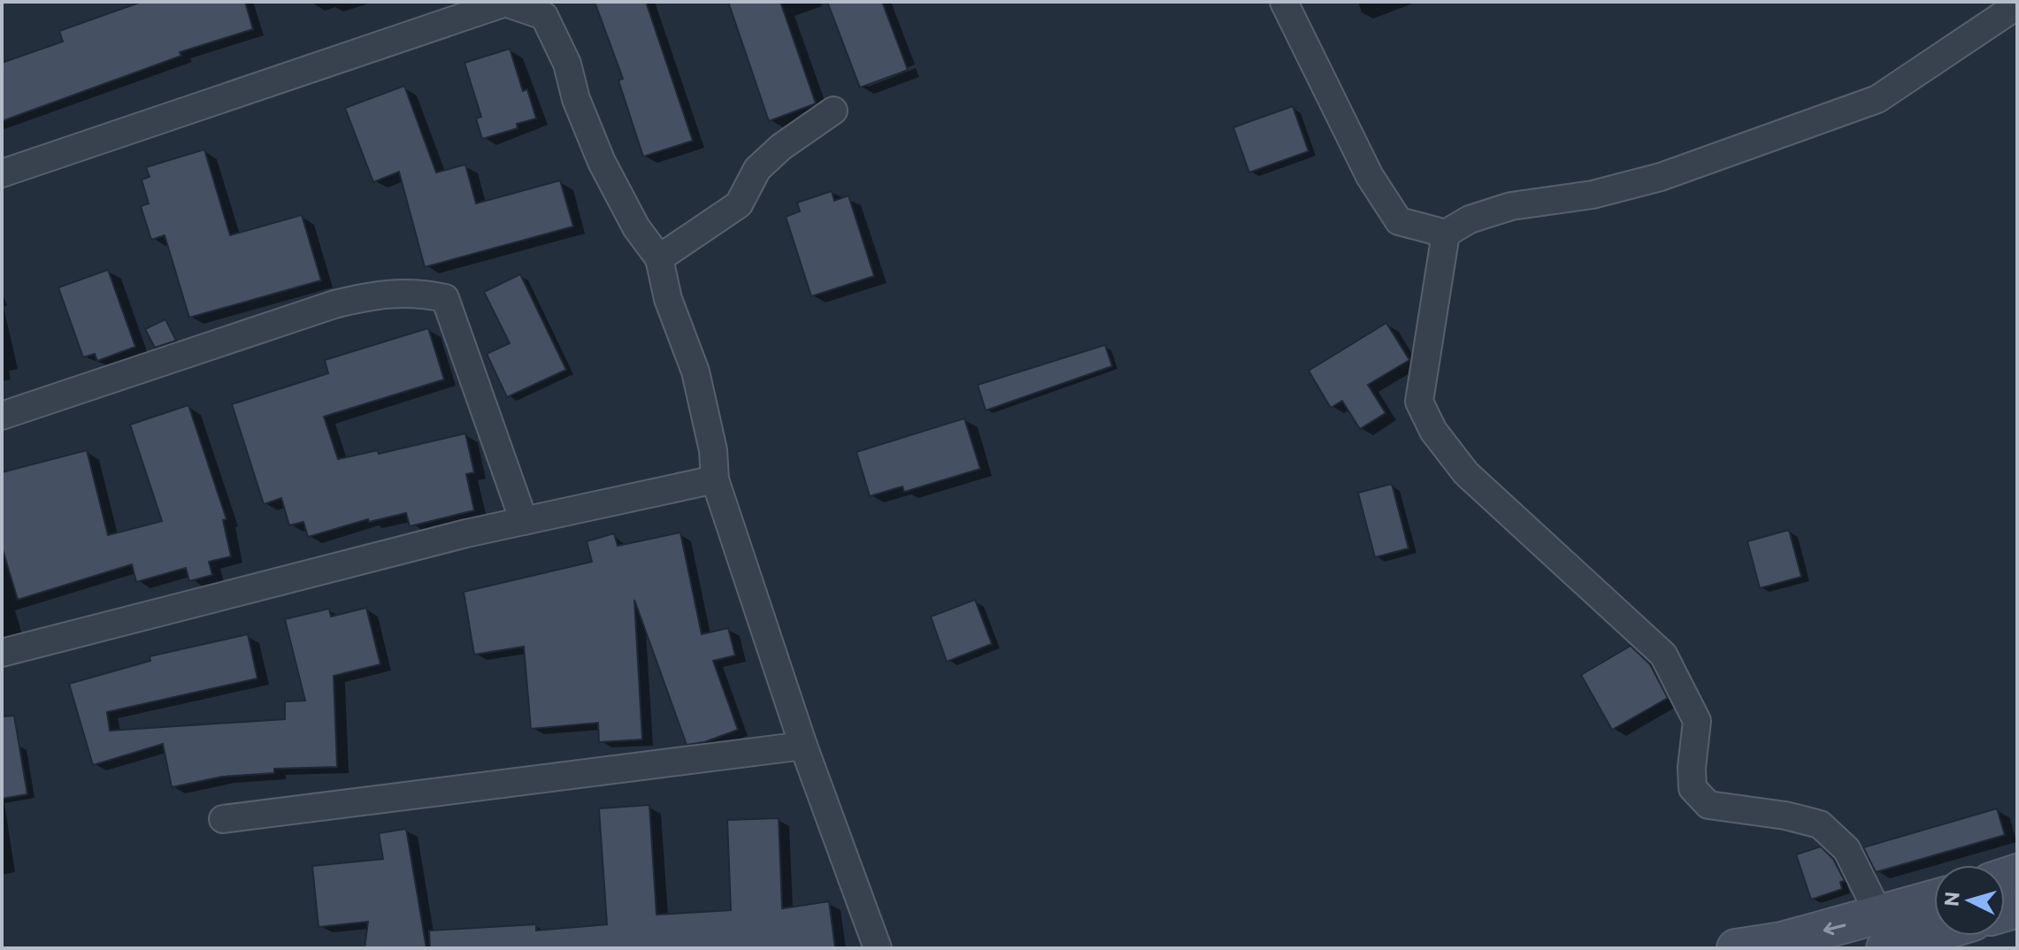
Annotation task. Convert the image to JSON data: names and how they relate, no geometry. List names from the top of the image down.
{
  "north": "left"
}
